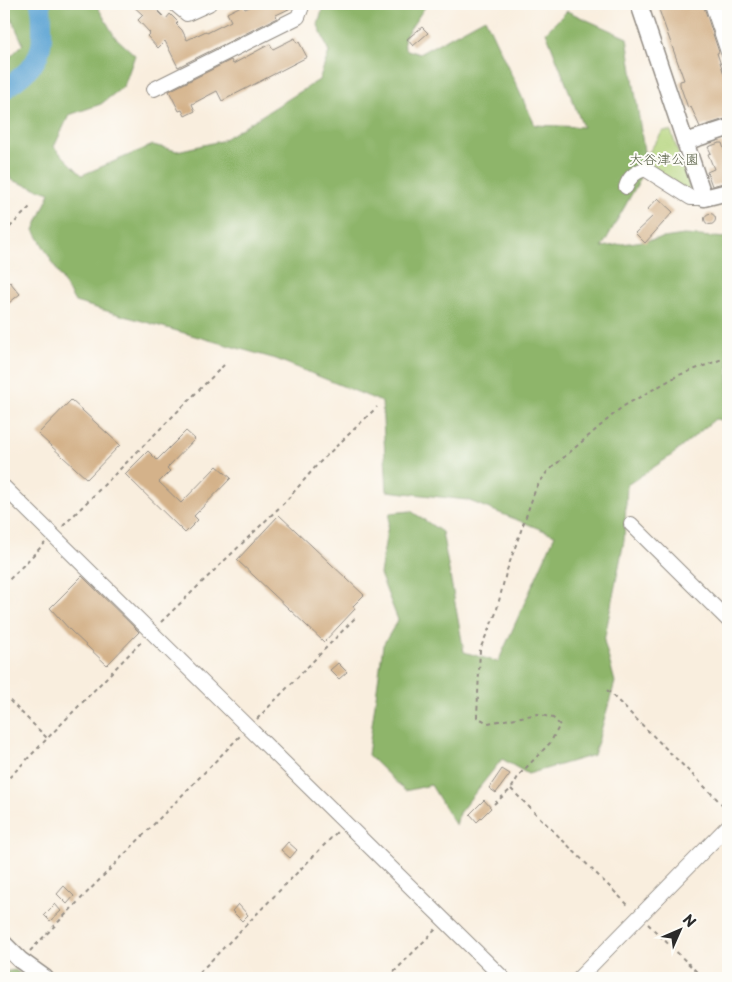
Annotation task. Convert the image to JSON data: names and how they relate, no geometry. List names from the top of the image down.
{
  "parks": ["大谷津公園"],
  "north": "top right"
}
